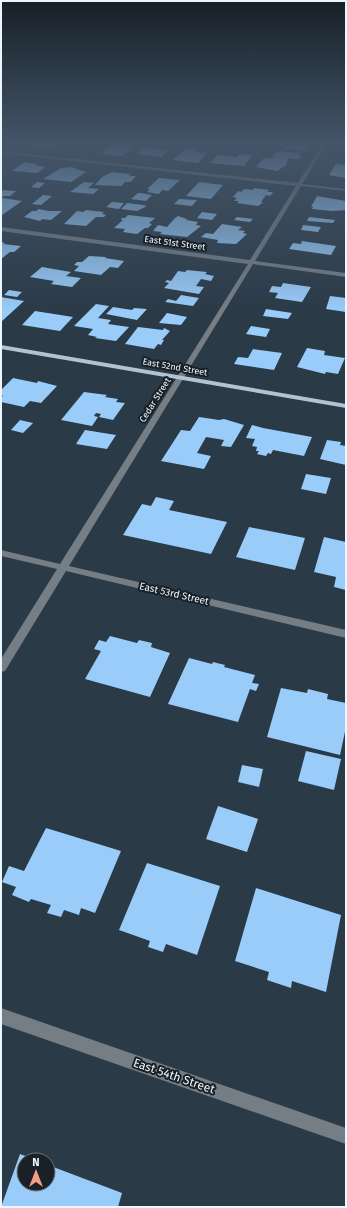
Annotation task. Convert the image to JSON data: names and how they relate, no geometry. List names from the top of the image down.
{
  "streets": {
    "main road": ["East 52nd Street"],
    "street": [
      "East 51st Street",
      "Cedar Street",
      "East 53rd Street",
      "East 54th Street"
    ]
  },
  "crossings": [
    ["East 51st Street", "Cedar Street"],
    ["East 52nd Street", "Cedar Street"],
    ["Cedar Street", "East 53rd Street"]
  ],
  "north": "top"
}
